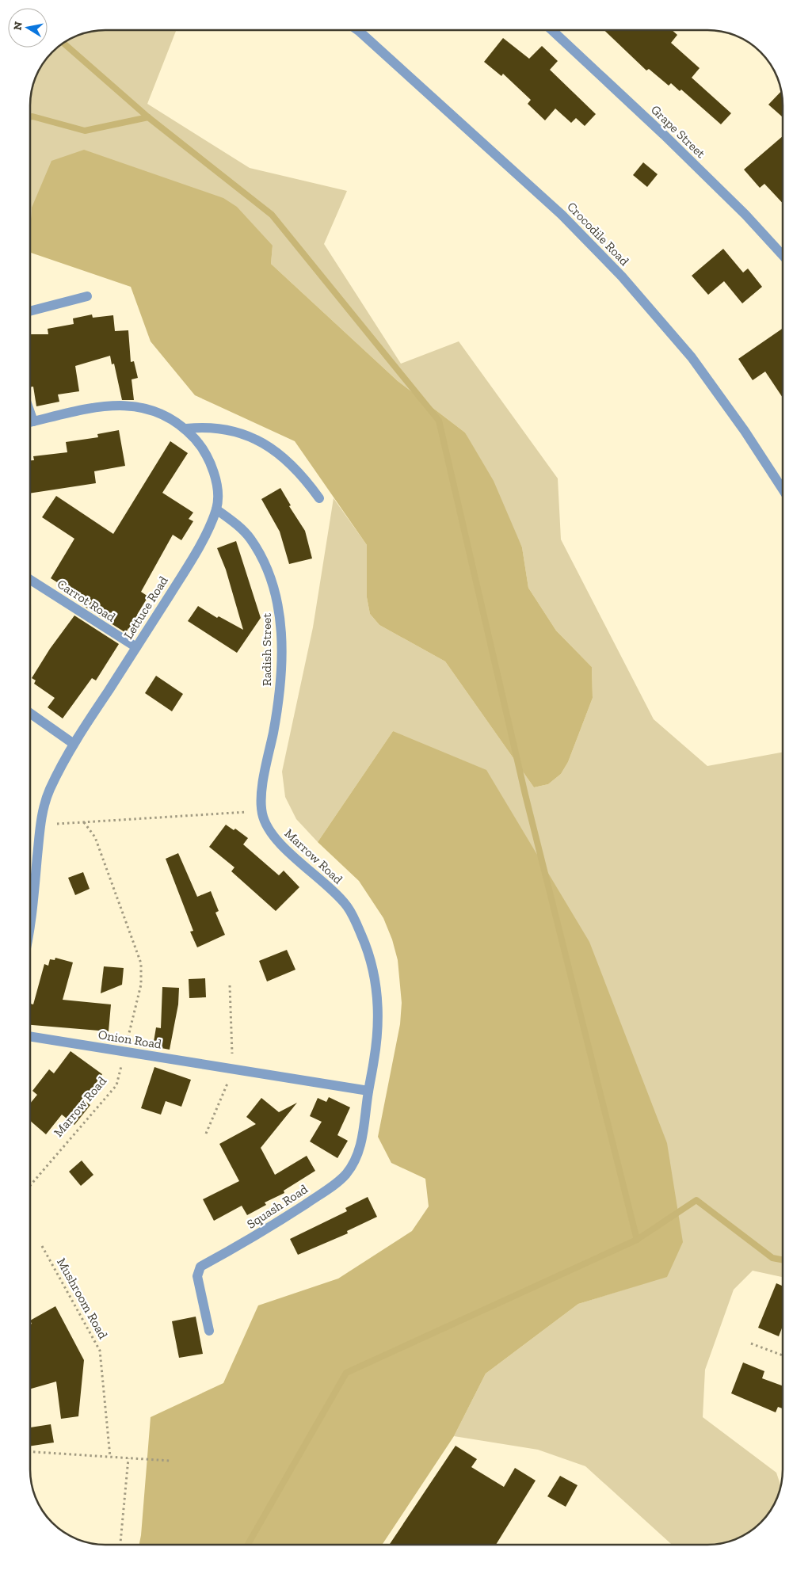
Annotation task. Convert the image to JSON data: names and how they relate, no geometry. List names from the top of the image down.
{
  "streets": {
    "street": [
      "Grape Street",
      "Crocodile Road",
      "Carrot Road",
      "Lettuce Road",
      "Radish Street",
      "Marrow Road",
      "Onion Road",
      "Squash Road"
    ],
    "path": ["Mushroom Road"]
  },
  "crossings": [
    ["Carrot Road", "Lettuce Road"],
    ["Lettuce Road", "Radish Street"],
    ["Radish Street", "Marrow Road"],
    ["Marrow Road", "Onion Road"],
    ["Marrow Road", "Squash Road"],
    ["Onion Road", "Squash Road"]
  ],
  "north": "left"
}
